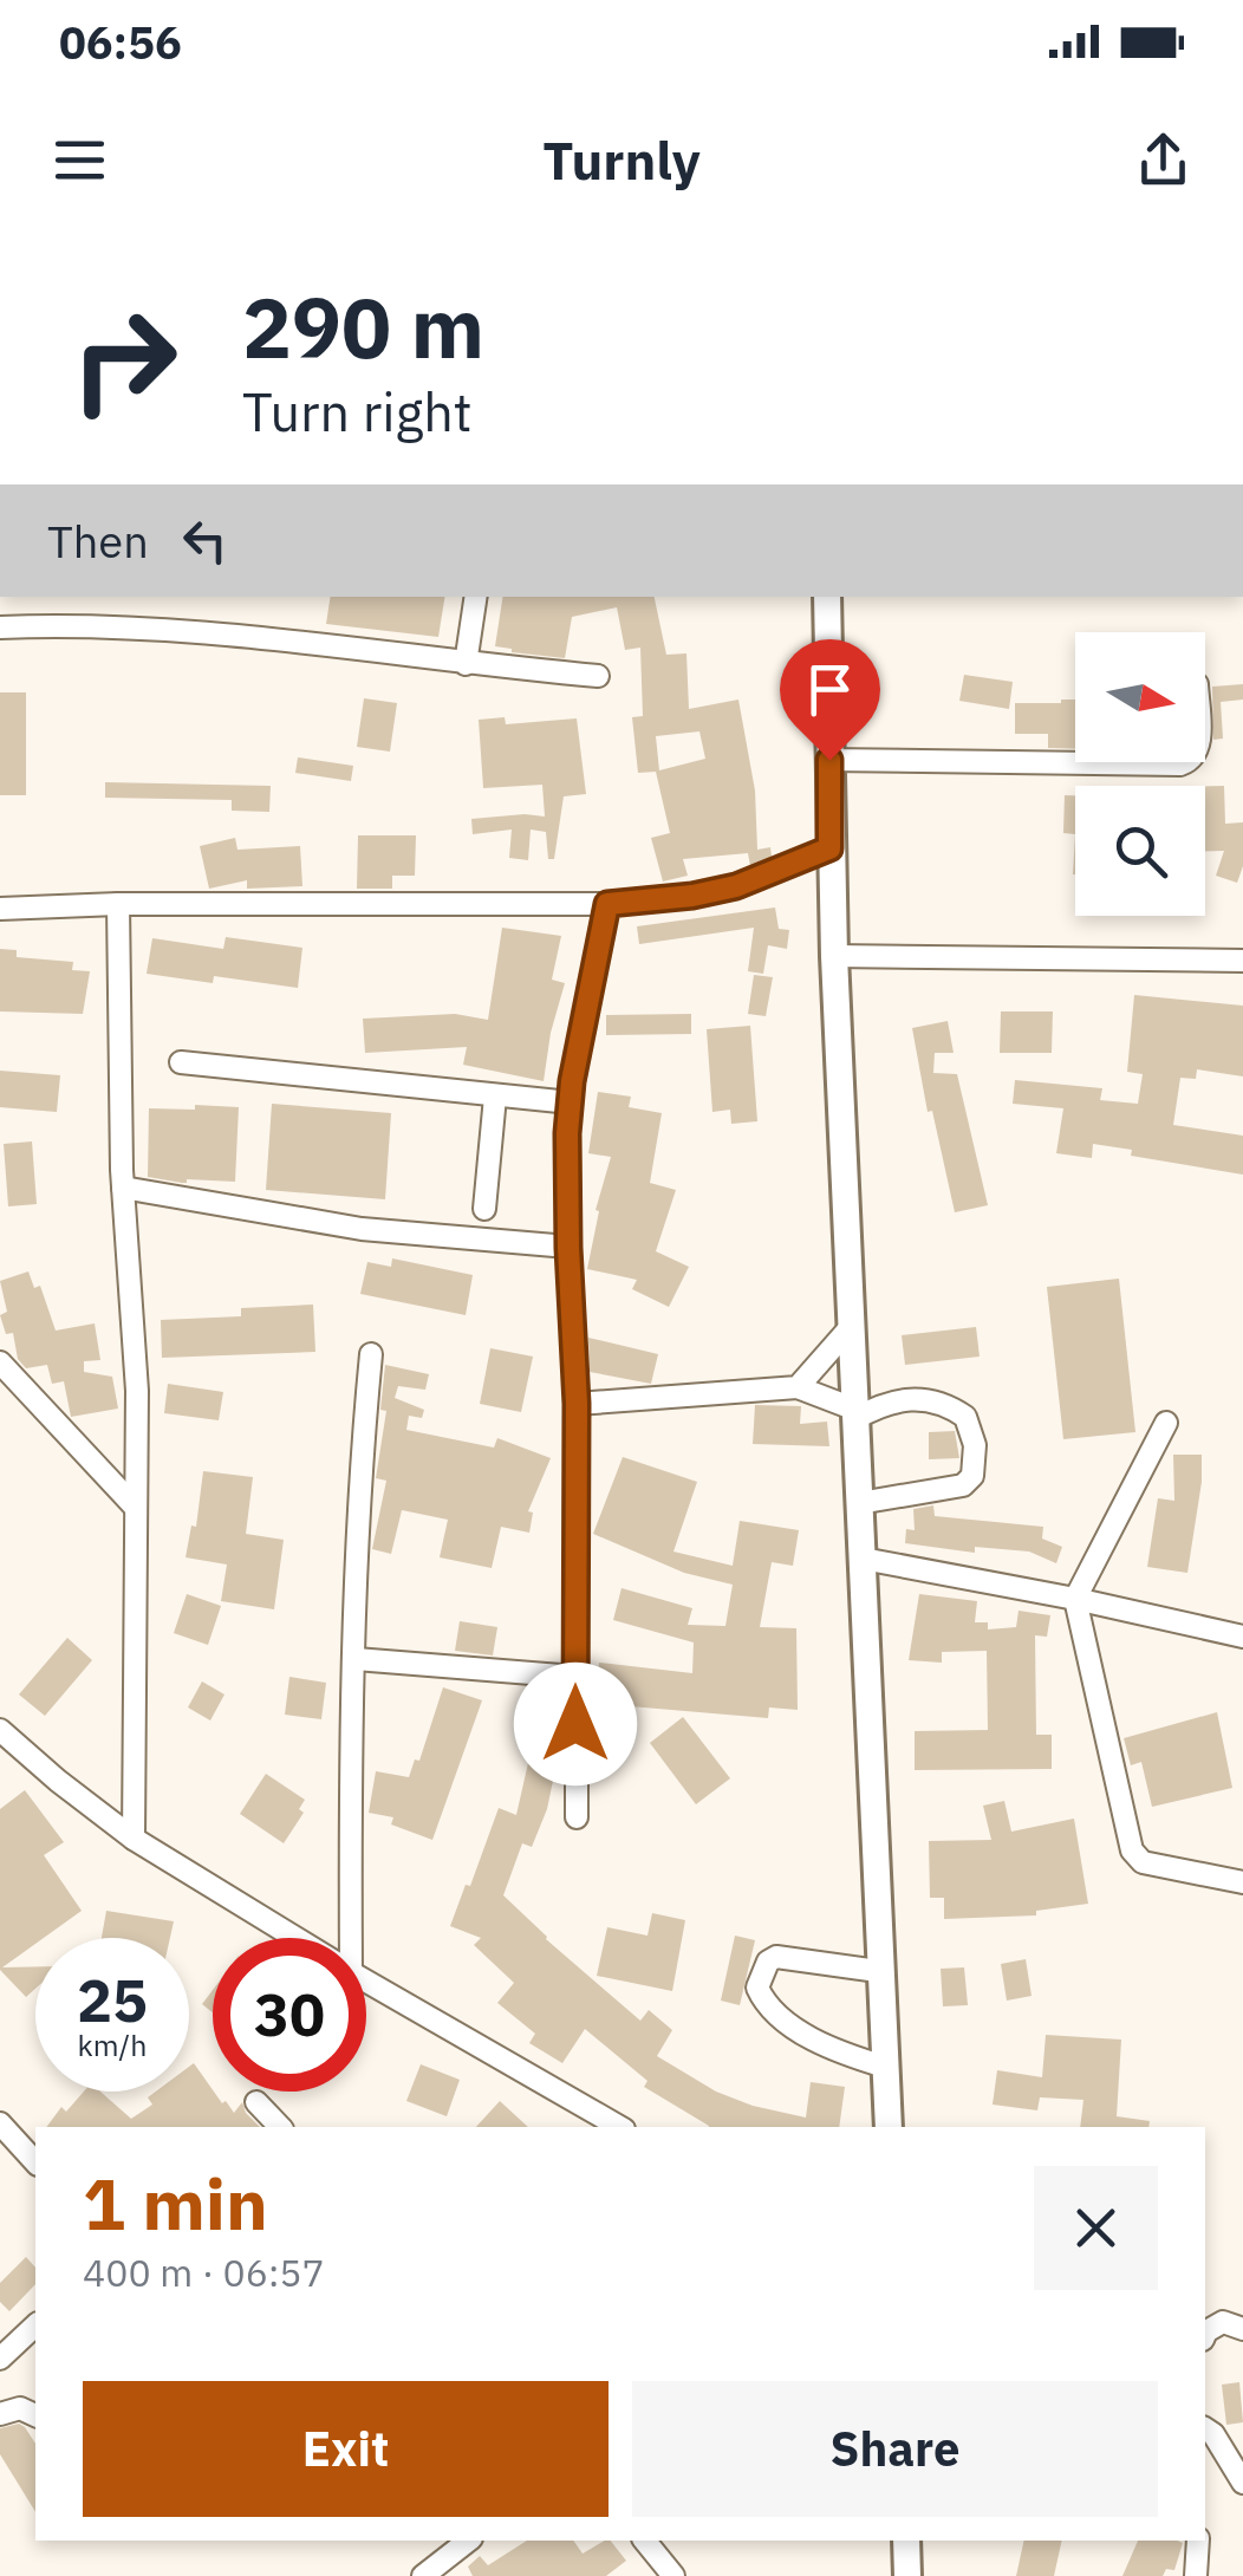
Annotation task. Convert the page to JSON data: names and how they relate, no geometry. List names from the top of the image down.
{
  "north": "right",
  "page": {
    "status": "06:56",
    "header": "Turnly",
    "turn": ["290 m", "Turn right"],
    "then": "Then",
    "speed": "25 km/h",
    "limit": "30",
    "heading": ["1 min", "400 m · 06:57"],
    "buttons": ["Exit", "Share"]
  }
}
